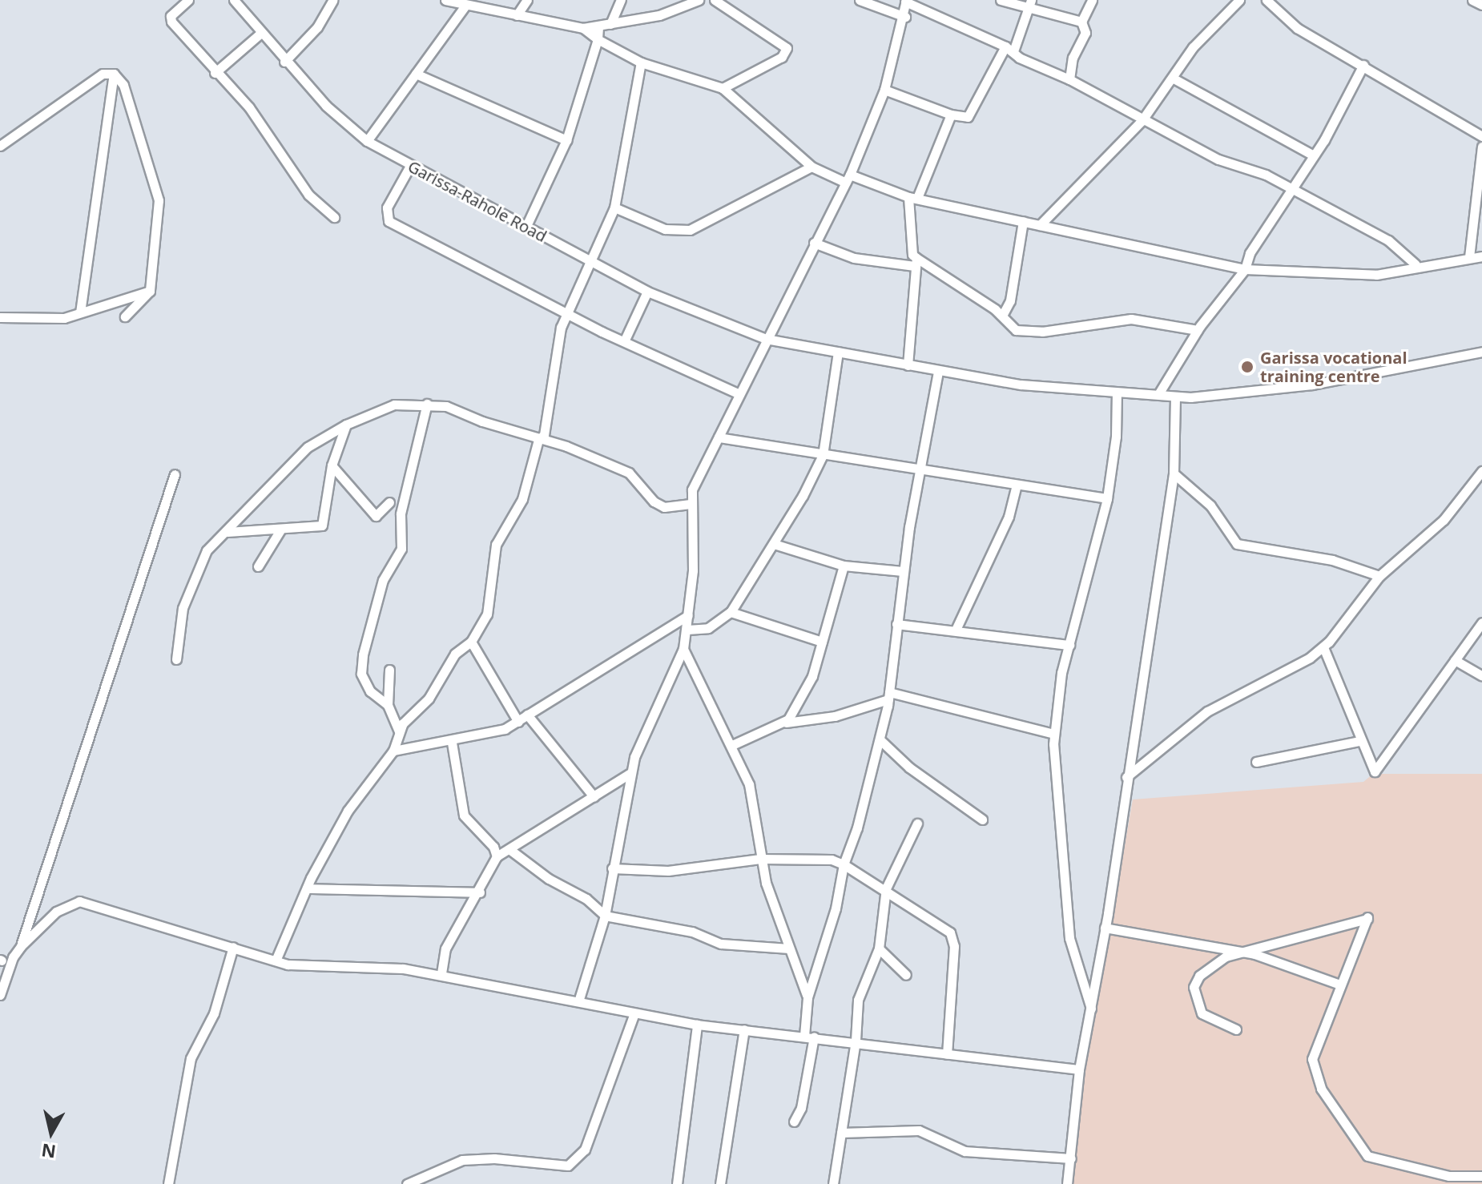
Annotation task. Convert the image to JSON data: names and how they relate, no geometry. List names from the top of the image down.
{
  "streets": {
    "street": ["Garissa-Rahole Road"]
  },
  "places": ["Garissa vocational training centre"],
  "north": "bottom"
}
